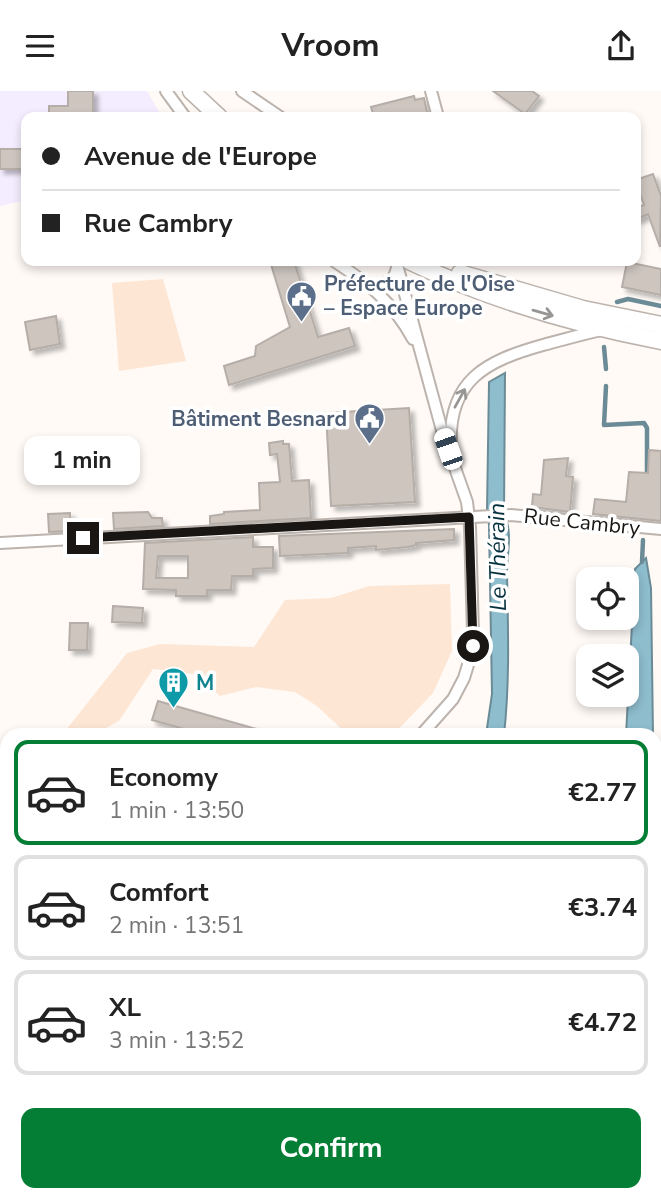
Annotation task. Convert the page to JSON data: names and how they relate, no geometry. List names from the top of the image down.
{
  "streets": {
    "street": ["Rue Cambry"]
  },
  "water": ["Le Thérain"],
  "places": {
    "public building": ["Préfecture de l'Oise – Espace Europe", "Bâtiment Besnard"],
    "building": ["M"]
  },
  "page": {
    "header": "Vroom",
    "banner": ["Avenue de l'Europe", "Rue Cambry"],
    "bubble": "1 min",
    "list": [
      {
        "name": "Economy",
        "note": "1 min · 13:50",
        "value": "€2.77"
      },
      {
        "name": "Comfort",
        "note": "2 min · 13:51",
        "value": "€3.74"
      },
      {
        "name": "XL",
        "note": "3 min · 13:52",
        "value": "€4.72"
      }
    ],
    "buttons": "Confirm"
  }
}
